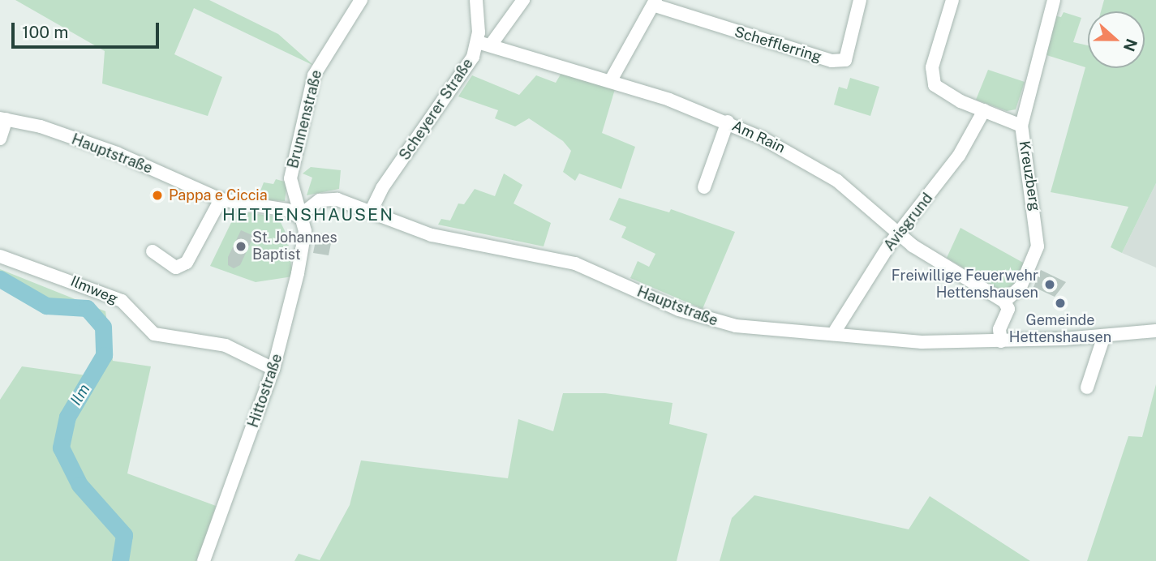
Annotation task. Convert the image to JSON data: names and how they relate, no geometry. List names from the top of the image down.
{
  "streets": {
    "street": [
      "Schefflerring",
      "Scheyerer Straße",
      "Brunnenstraße",
      "Am Rain",
      "Hauptstraße",
      "Kreuzberg",
      "Avisgrund",
      "Ilmweg",
      "Hittostraße"
    ]
  },
  "crossings": [
    ["Schefflerring", "Am Rain"],
    ["Scheyerer Straße", "Am Rain"],
    ["Scheyerer Straße", "Hauptstraße"],
    ["Brunnenstraße", "Hauptstraße"],
    ["Brunnenstraße", "Hittostraße"],
    ["Am Rain", "Kreuzberg"],
    ["Am Rain", "Avisgrund"],
    ["Hauptstraße", "Avisgrund"],
    ["Hauptstraße", "Hittostraße"],
    ["Ilmweg", "Hittostraße"]
  ],
  "districts": ["HETTENSHAUSEN"],
  "water": ["Ilm"],
  "places": [
    "Pappa e Ciccia",
    "St. Johannes Baptist",
    "Freiwillige Feuerwehr Hettenshausen",
    "Gemeinde Hettenshausen"
  ],
  "scale_bar": "100 m",
  "north": "right"
}
